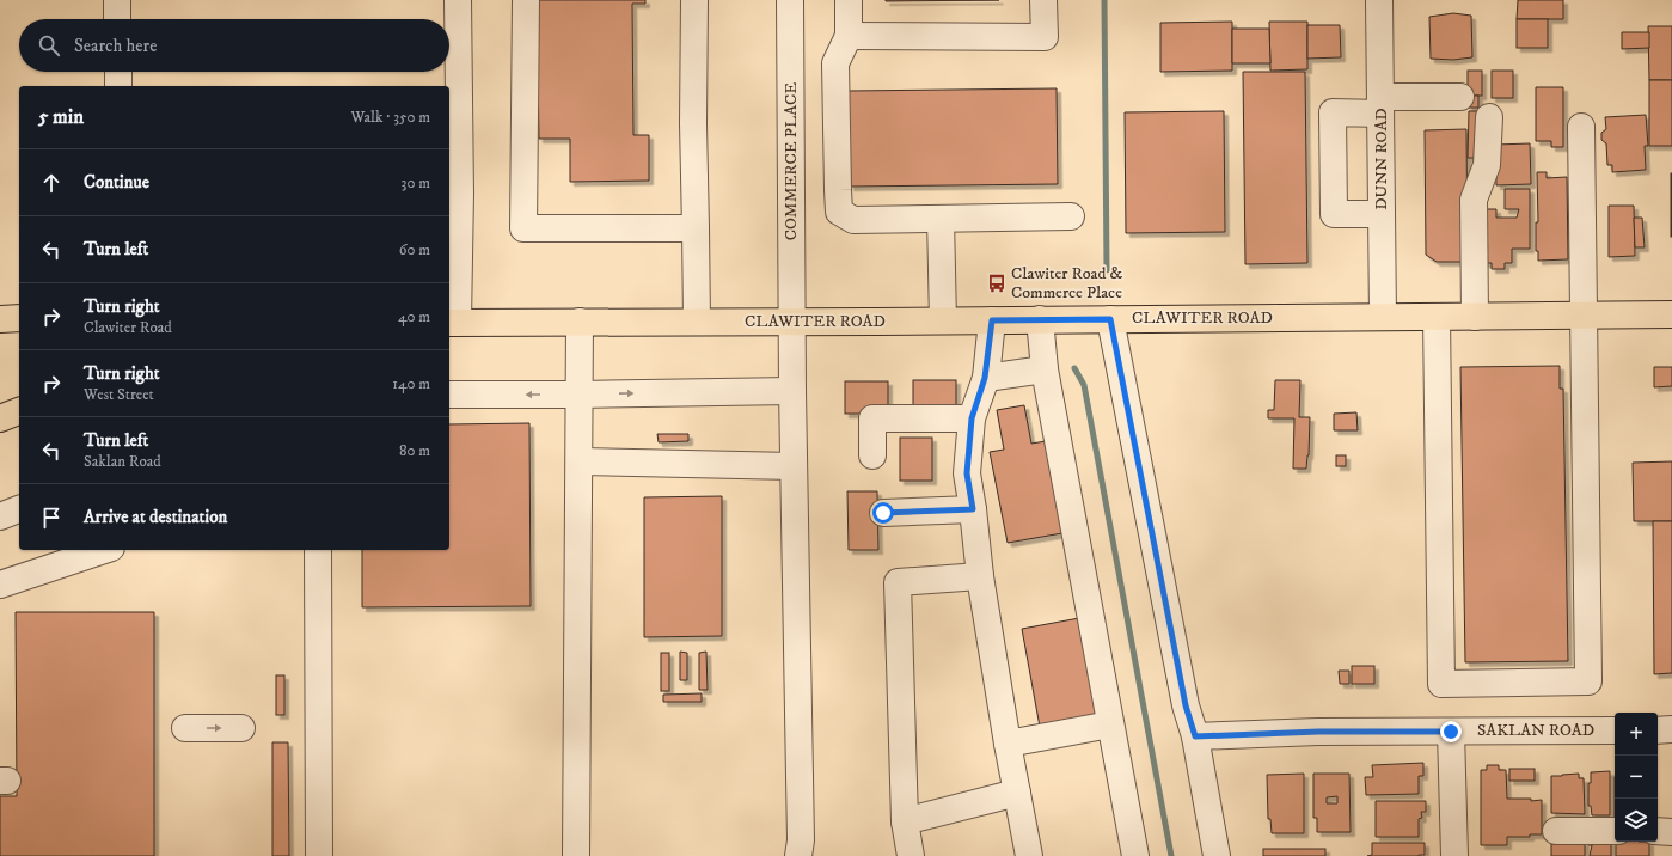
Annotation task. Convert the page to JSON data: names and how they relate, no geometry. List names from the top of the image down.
{
  "streets": {
    "main road": ["CLAWITER ROAD"],
    "street": ["DUNN ROAD", "COMMERCE PLACE", "SAKLAN ROAD"]
  },
  "crossings": [
    ["DUNN ROAD", "CLAWITER ROAD"],
    ["COMMERCE PLACE", "CLAWITER ROAD"]
  ],
  "places": {
    "bus stop": ["Clawiter Road & Commerce Place"]
  },
  "page": {
    "search": "Search here",
    "heading": ["5 min", "Walk · 350 m"],
    "list": [
      ["Continue", "30 m"],
      ["Turn left", "60 m"],
      ["Turn right", "Clawiter Road", "40 m"],
      ["Turn right", "West Street", "140 m"],
      ["Turn left", "Saklan Road", "80 m"],
      "Arrive at destination"
    ],
    "map_buttons": ["+", "−"]
  }
}
